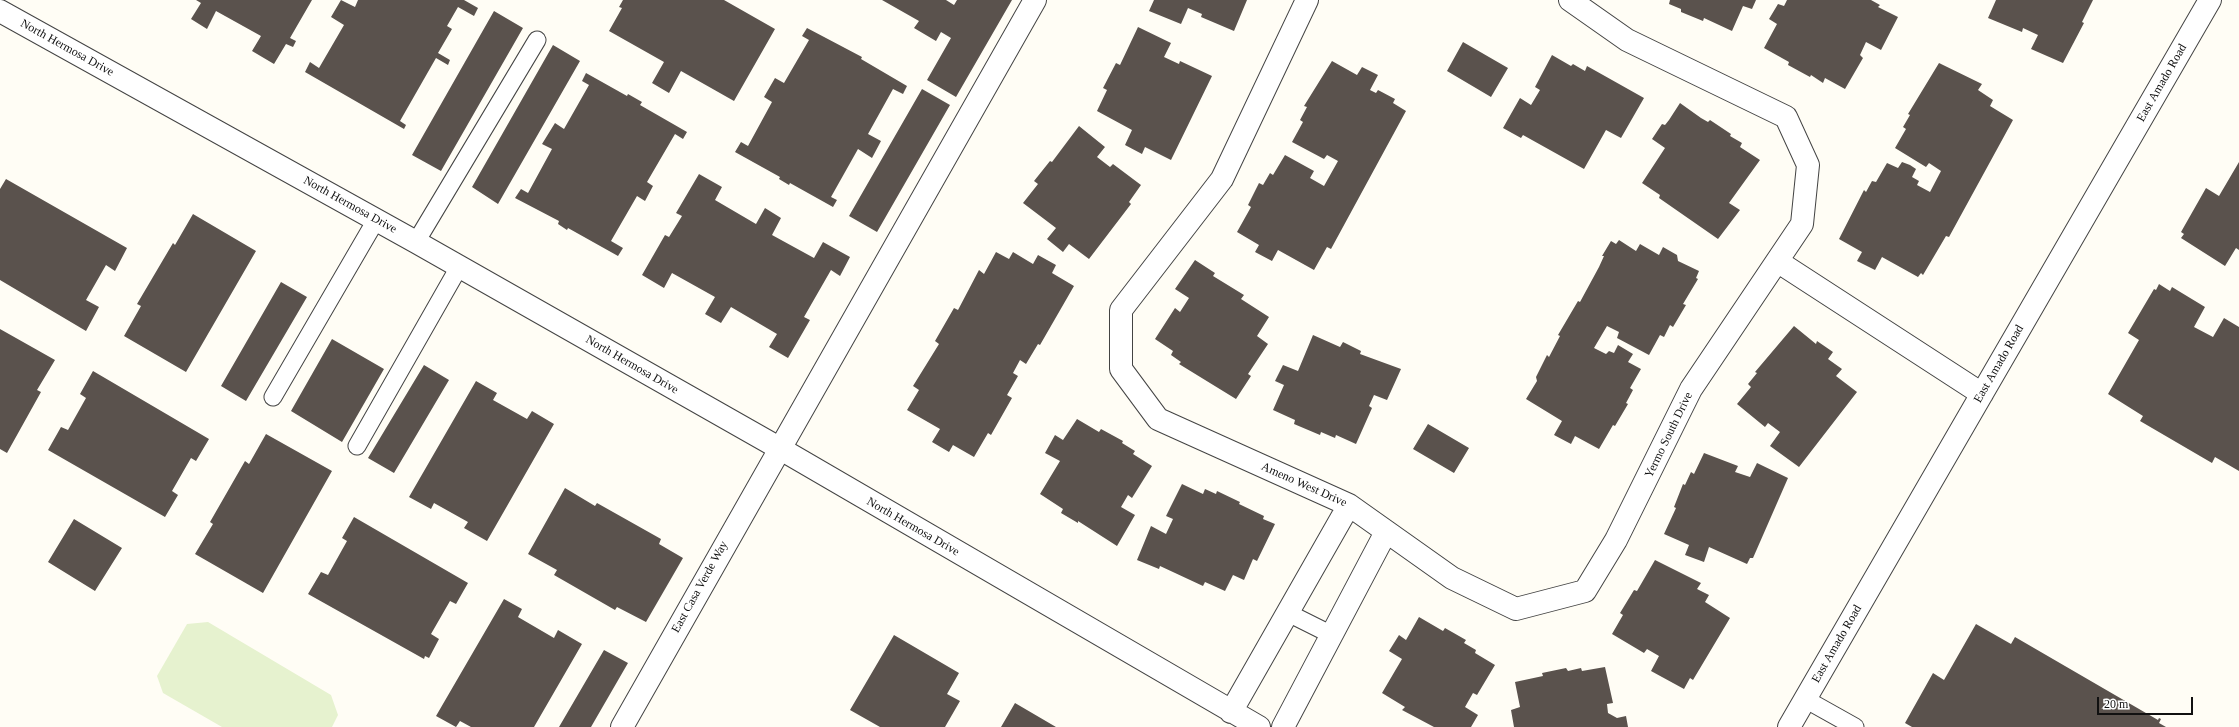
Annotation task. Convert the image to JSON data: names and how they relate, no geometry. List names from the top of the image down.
{
  "streets": {
    "street": [
      "North Hermosa Drive",
      "East Amado Road",
      "Yermo South Drive",
      "Ameno West Drive",
      "East Casa Verde Way"
    ]
  },
  "crossings": [
    ["North Hermosa Drive", "East Casa Verde Way"],
    ["Yermo South Drive", "Ameno West Drive"]
  ],
  "scale_bar": "20 m"
}
